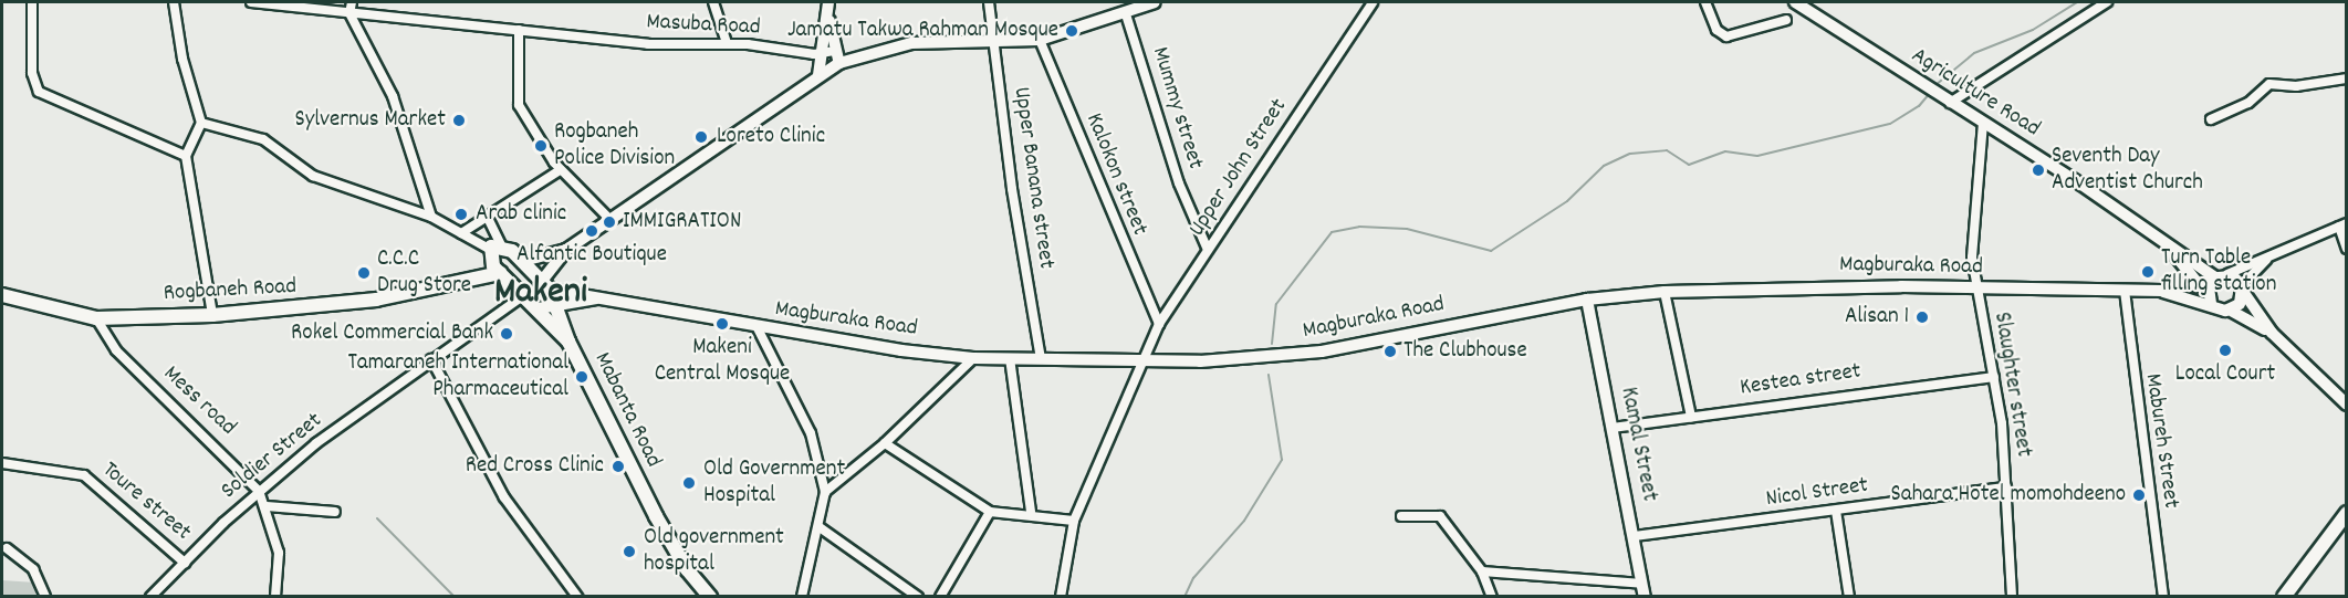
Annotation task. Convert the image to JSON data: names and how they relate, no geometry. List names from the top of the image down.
{
  "streets": {
    "main road": ["Rogbaneh Road", "Mabanta Road"],
    "street": [
      "Masuba Road",
      "Agriculture Road",
      "Mummy street",
      "Upper John Street",
      "Kalokon street",
      "Upper Banana street",
      "Magburaka Road",
      "Kestea street",
      "Slaughter street",
      "Mess road",
      "Mabureh Street",
      "Kamal Street",
      "Soldier Street",
      "Nicol Street",
      "Toure street"
    ]
  },
  "crossings": [
    ["Agriculture Road", "Magburaka Road"],
    ["Agriculture Road", "Slaughter street"],
    ["Mummy street", "Upper John Street"],
    ["Upper John Street", "Kalokon street"],
    ["Upper John Street", "Magburaka Road"],
    ["Upper Banana street", "Magburaka Road"],
    ["Magburaka Road", "Slaughter street"],
    ["Magburaka Road", "Mabureh Street"],
    ["Magburaka Road", "Kamal Street"],
    ["Rogbaneh Road", "Mess road"],
    ["Kestea street", "Slaughter street"],
    ["Kestea street", "Kamal Street"],
    ["Slaughter street", "Nicol Street"],
    ["Mess road", "Soldier Street"],
    ["Kamal Street", "Nicol Street"],
    ["Soldier Street", "Toure street"]
  ],
  "districts": ["Makeni"],
  "places": [
    "Jamatu Takwa Rahman Mosque",
    "Sylvernus Market",
    "Loreto Clinic",
    "Rogbaneh Police Division",
    "Seventh Day Adventist Church",
    "Arab clinic",
    "IMMIGRATION",
    "Alfantic Boutique",
    "Turn Table filling station",
    "C.C.C Drug Store",
    "Alisan 1",
    "Makeni Central Mosque",
    "Rokel Commercial Bank",
    "Local Court",
    "The Clubhouse",
    "Tamaraneh International Pharmaceutical",
    "Red Cross Clinic",
    "Old Government Hospital",
    "Sahara Hotel momohdeeno",
    "Old government hospital"
  ]
}
